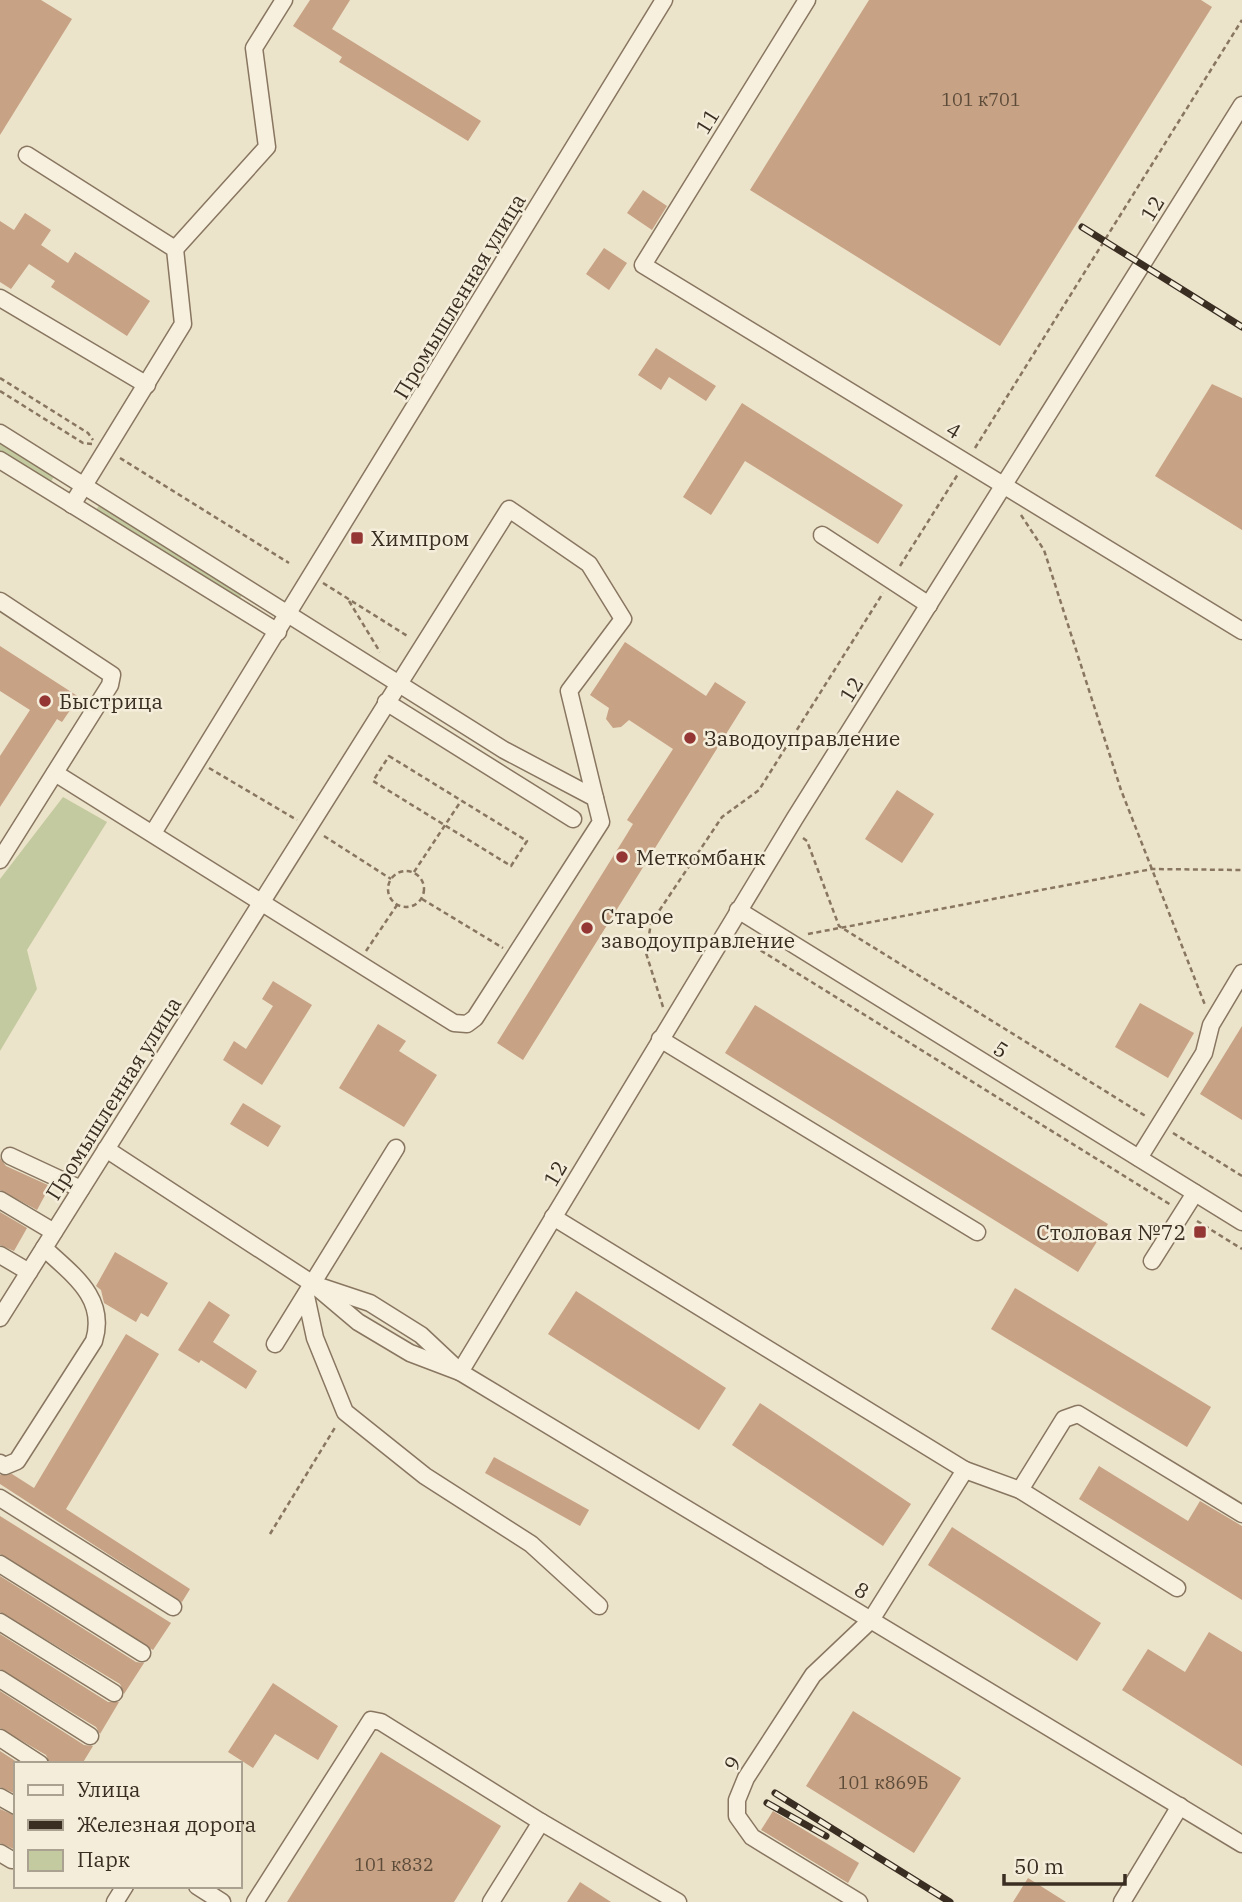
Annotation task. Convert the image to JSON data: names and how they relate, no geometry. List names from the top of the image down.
{
  "streets": {
    "street": [
      "11",
      "12",
      "Промышленная улица",
      "4",
      "5",
      "8",
      "9"
    ]
  },
  "crossings": [
    ["11", "4"],
    ["12", "4"],
    ["12", "5"],
    ["12", "8"],
    ["Промышленная улица", "8"],
    ["8", "9"]
  ],
  "places": {
    "transit": ["Химпром", "Столовая №72"],
    "other": [
      "Быстрица",
      "Заводоуправление",
      "Меткомбанк",
      "Старое заводоуправление"
    ]
  },
  "house_numbers": ["101 к701", "101 к869Б", "101 к832"],
  "legend": ["Улица", "Железная дорога", "Парк"],
  "scale_bar": "50 m"
}
